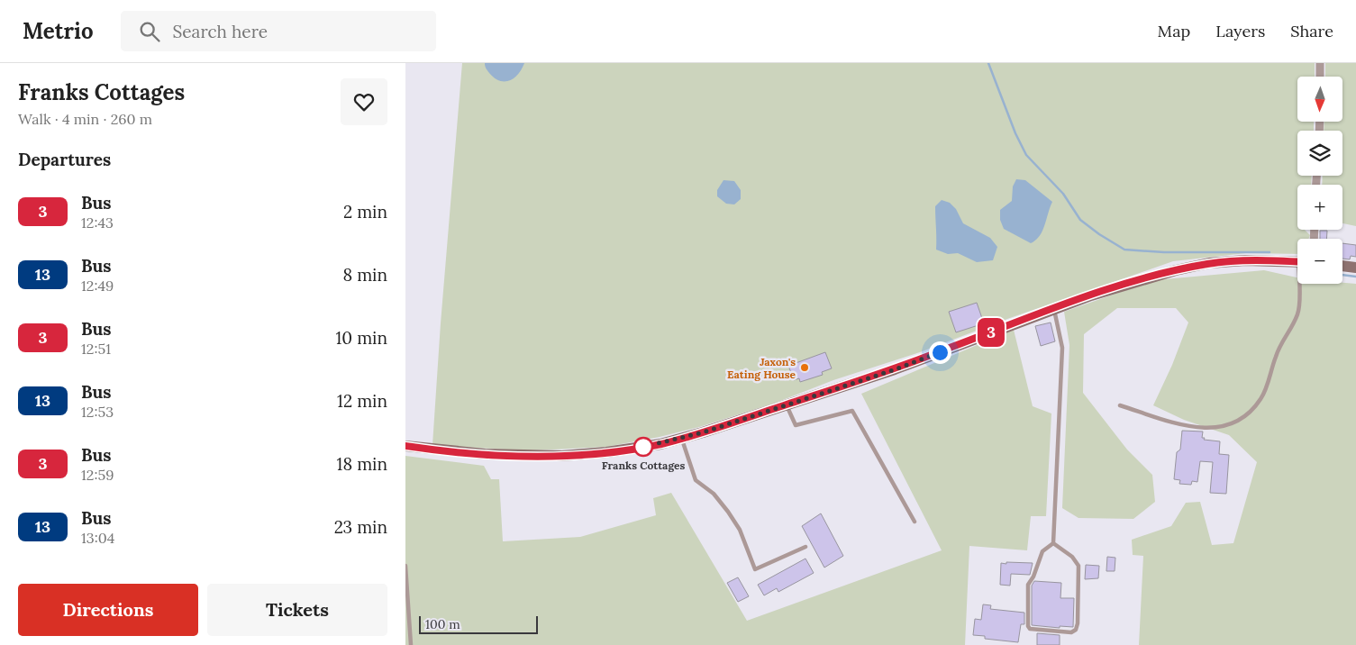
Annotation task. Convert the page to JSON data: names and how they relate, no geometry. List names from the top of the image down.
{
  "places": ["Jaxon's Eating House", "Franks Cottages"],
  "lines": ["bus line 3"],
  "scale_bar": "100 m",
  "north": "bottom",
  "page": {
    "header": "Metrio",
    "search": "Search here",
    "nav": ["Map", "Layers", "Share"],
    "heading": [
      ["Franks Cottages", "Walk · 4 min · 260 m"],
      "Departures"
    ],
    "on_map": "3",
    "map_buttons": ["+", "−"],
    "list": [
      {
        "mark": "3",
        "name": "Bus",
        "note": "12:43",
        "value": "2 min"
      },
      {
        "mark": "13",
        "name": "Bus",
        "note": "12:49",
        "value": "8 min"
      },
      {
        "mark": "3",
        "name": "Bus",
        "note": "12:51",
        "value": "10 min"
      },
      {
        "mark": "13",
        "name": "Bus",
        "note": "12:53",
        "value": "12 min"
      },
      {
        "mark": "3",
        "name": "Bus",
        "note": "12:59",
        "value": "18 min"
      },
      {
        "mark": "13",
        "name": "Bus",
        "note": "13:04",
        "value": "23 min"
      }
    ],
    "buttons": ["Directions", "Tickets"],
    "scale": "100 m"
  }
}
